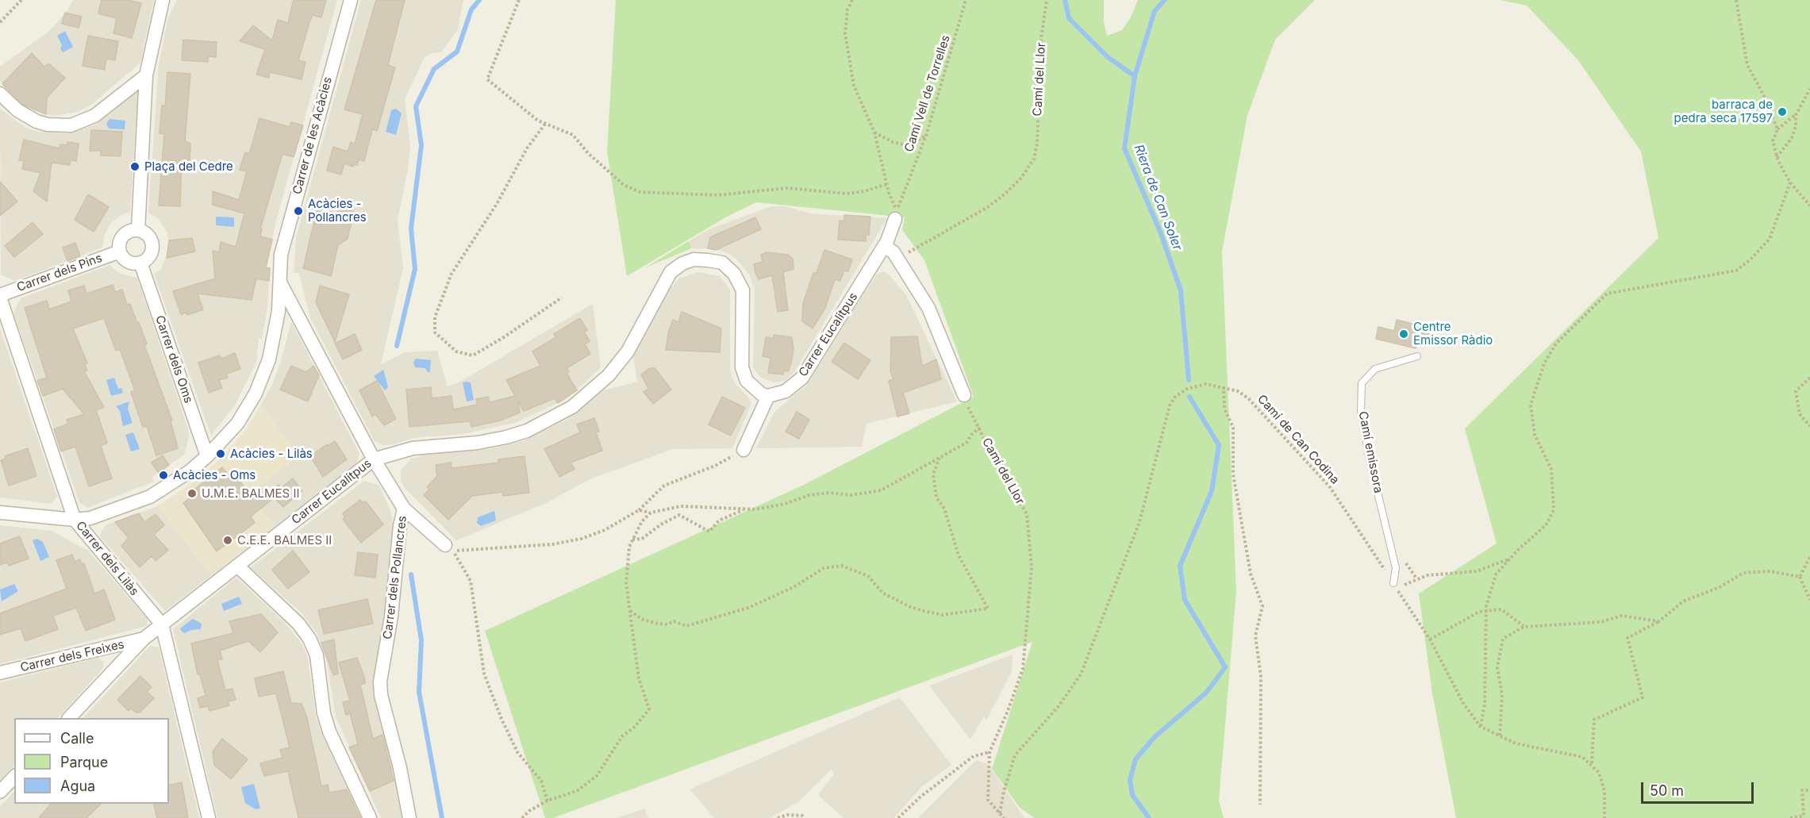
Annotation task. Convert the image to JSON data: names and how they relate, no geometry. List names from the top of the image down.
{
  "streets": {
    "street": [
      "Carrer de les Acàcies",
      "Carrer dels Pins",
      "Carrer Eucalitpus",
      "Carrer dels Oms",
      "Carrer dels Lilàs",
      "Carrer dels Pollancres",
      "Carrer dels Freixes"
    ],
    "lane": ["Camí emissora"],
    "path": ["Camí del Llor", "Camí Vell de Torrelles", "Camí de Can Codina"]
  },
  "crossings": [
    ["Camí Vell de Torrelles", "Carrer Eucalitpus"],
    ["Carrer de les Acàcies", "Carrer dels Oms"],
    ["Carrer de les Acàcies", "Carrer dels Lilàs"],
    ["Carrer de les Acàcies", "Carrer dels Pollancres"],
    ["Carrer dels Pins", "Carrer dels Oms"],
    ["Carrer dels Pins", "Carrer dels Lilàs"],
    ["Carrer Eucalitpus", "Carrer dels Lilàs"],
    ["Carrer Eucalitpus", "Carrer dels Pollancres"],
    ["Carrer Eucalitpus", "Carrer dels Freixes"],
    ["Camí de Can Codina", "Camí emissora"]
  ],
  "water": ["Riera de Can Soler"],
  "places": [
    "barraca de pedra seca 17597",
    "Plaça del Cedre",
    "Acàcies - Pollancres",
    "Centre Emissor Ràdio",
    "Acàcies - Lilàs",
    "Acàcies - Oms",
    "U.M.E. BALMES II",
    "C.E.E. BALMES II"
  ],
  "legend": ["Calle", "Parque", "Agua"],
  "scale_bar": "50 m"
}
